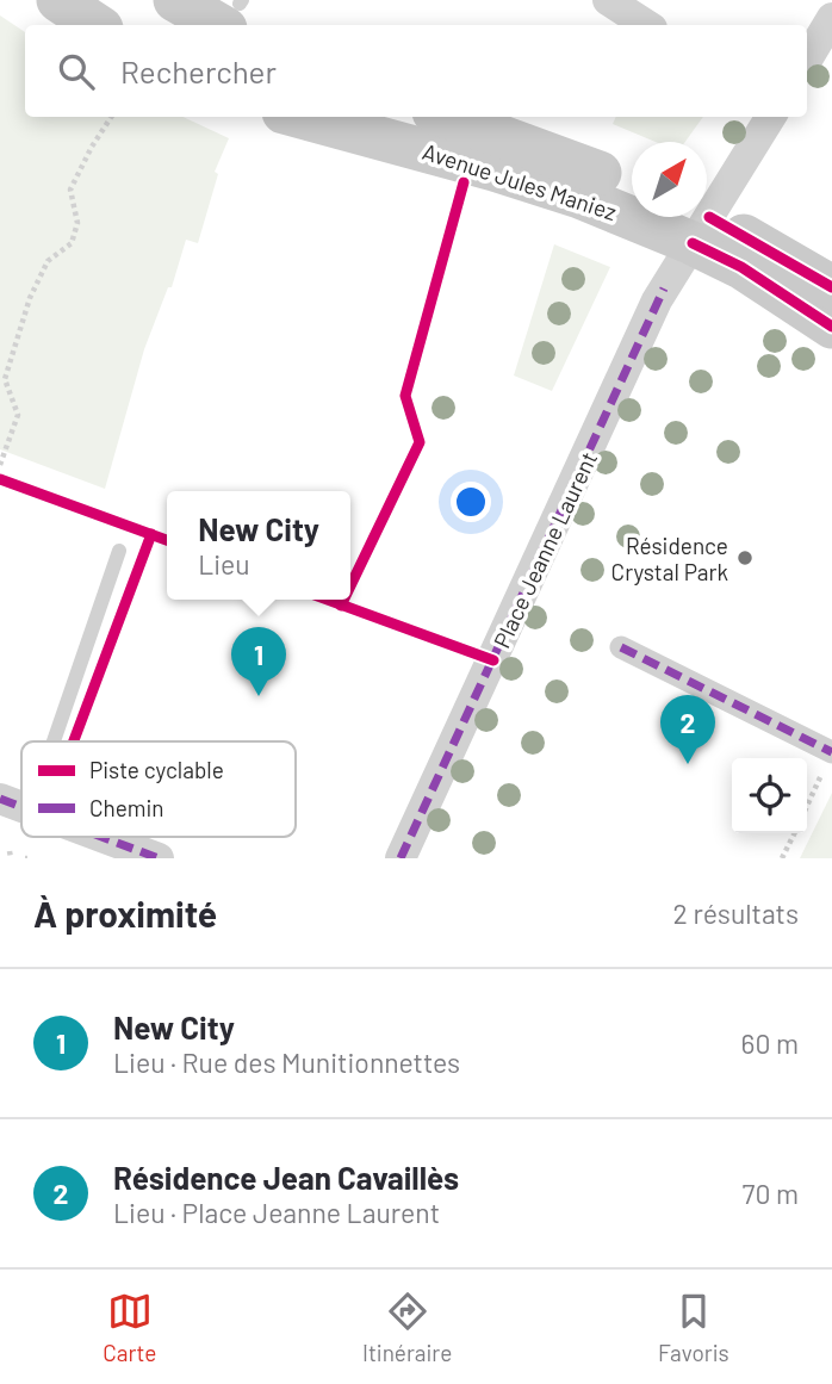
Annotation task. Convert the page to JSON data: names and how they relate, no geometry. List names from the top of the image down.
{
  "streets": {
    "main road": ["Avenue Jules Maniez"],
    "street": ["Place Jeanne Laurent"]
  },
  "crossings": [
    ["Avenue Jules Maniez", "Place Jeanne Laurent"]
  ],
  "places": ["Résidence Crystal Park"],
  "legend": ["Piste cyclable", "Chemin"],
  "north": "top right",
  "page": {
    "search": "Rechercher",
    "popup": ["New City", "Lieu"],
    "pins": ["1", "2"],
    "heading": ["À proximité", "2 résultats"],
    "list": [
      {
        "mark": "1",
        "name": "New City",
        "note": "Lieu · Rue des Munitionnettes",
        "value": "60 m"
      },
      {
        "mark": "2",
        "name": "Résidence Jean Cavaillès",
        "note": "Lieu · Place Jeanne Laurent",
        "value": "70 m"
      }
    ],
    "nav": ["Carte", "Itinéraire", "Favoris"]
  }
}
